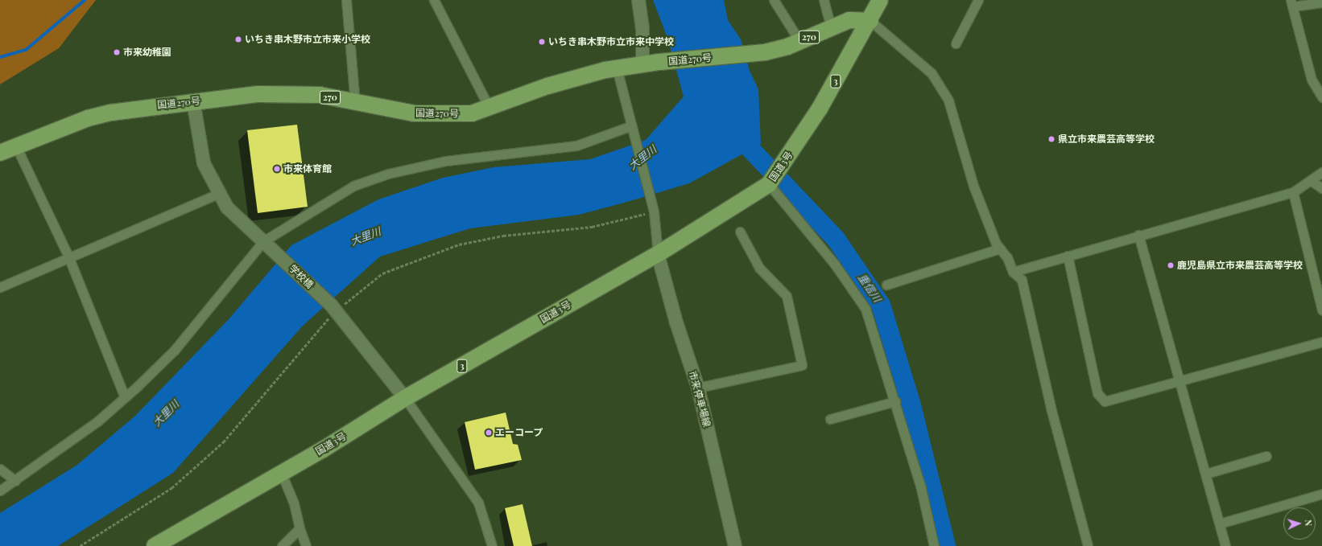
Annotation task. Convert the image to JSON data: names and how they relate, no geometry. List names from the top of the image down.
{
  "streets": {
    "highway": [
      "270",
      "国道270号",
      "3",
      "国道3号"
    ],
    "street": ["学校橋", "市来停車場線"]
  },
  "crossings": [
    ["国道270号", "国道3号"],
    ["国道270号", "学校橋"],
    ["国道3号", "学校橋"],
    ["国道3号", "市来停車場線"]
  ],
  "water": ["大里川", "重信川"],
  "places": [
    "いちき串木野市立市来小学校",
    "いちき串木野市立市来中学校",
    "市来幼稚園",
    "県立市来農芸高等学校",
    "市来体育館",
    "鹿児島県立市来農芸高等学校",
    "エーコープ"
  ],
  "north": "right"
}
